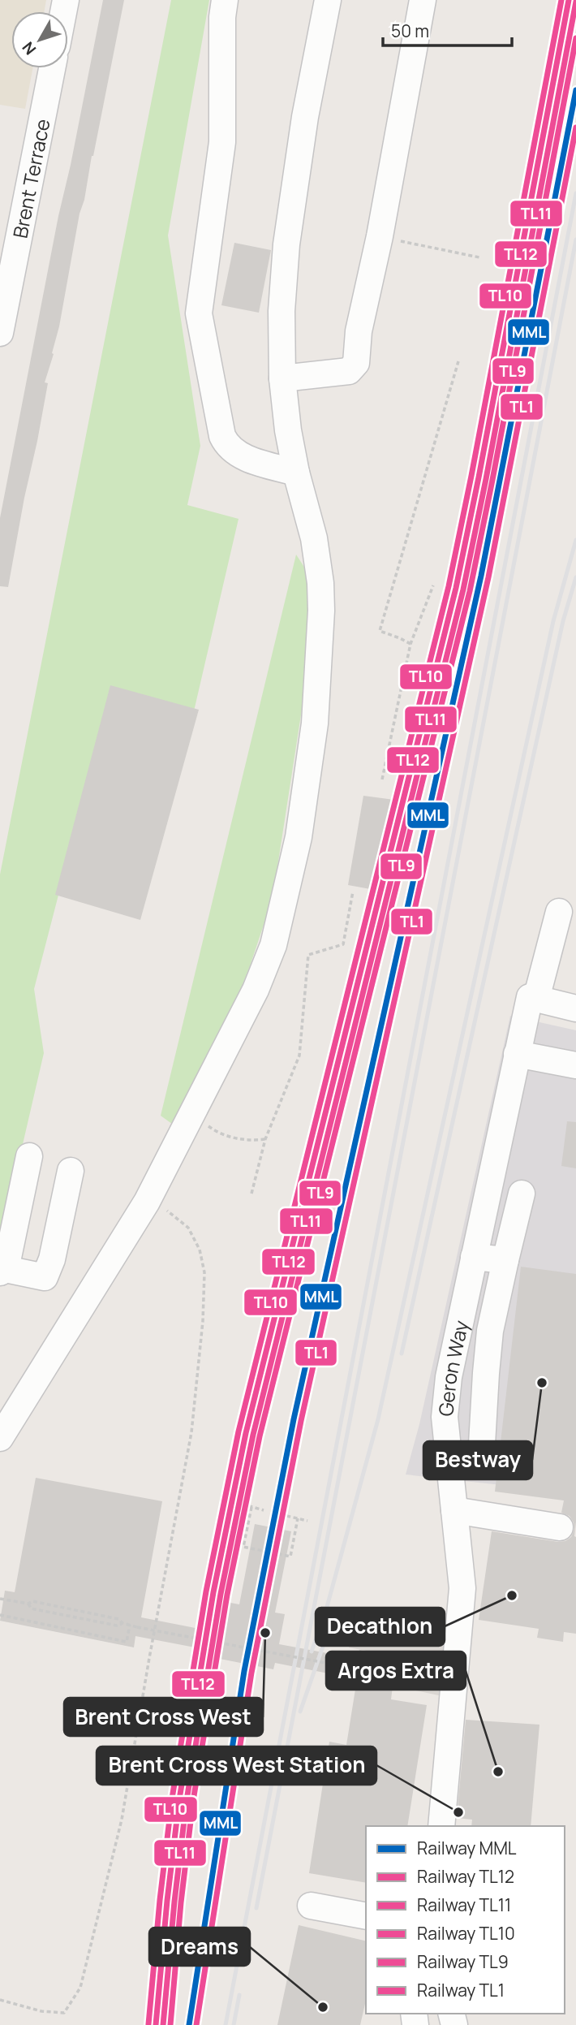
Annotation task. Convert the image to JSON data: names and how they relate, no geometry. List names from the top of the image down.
{
  "streets": {
    "street": ["Brent Terrace", "Geron Way"]
  },
  "places": [
    "Bestway",
    "Decathlon",
    "Brent Cross West",
    "Argos Extra",
    "Brent Cross West Station",
    "Dreams"
  ],
  "lines": [
    "rail line TL12",
    "rail line TL10",
    "rail line TL11",
    "rail line TL9",
    "rail line MML",
    "rail line TL1"
  ],
  "legend": [
    "Railway MML",
    "Railway TL12",
    "Railway TL11",
    "Railway TL10",
    "Railway TL9",
    "Railway TL1"
  ],
  "scale_bar": "50 m",
  "north": "bottom left"
}
